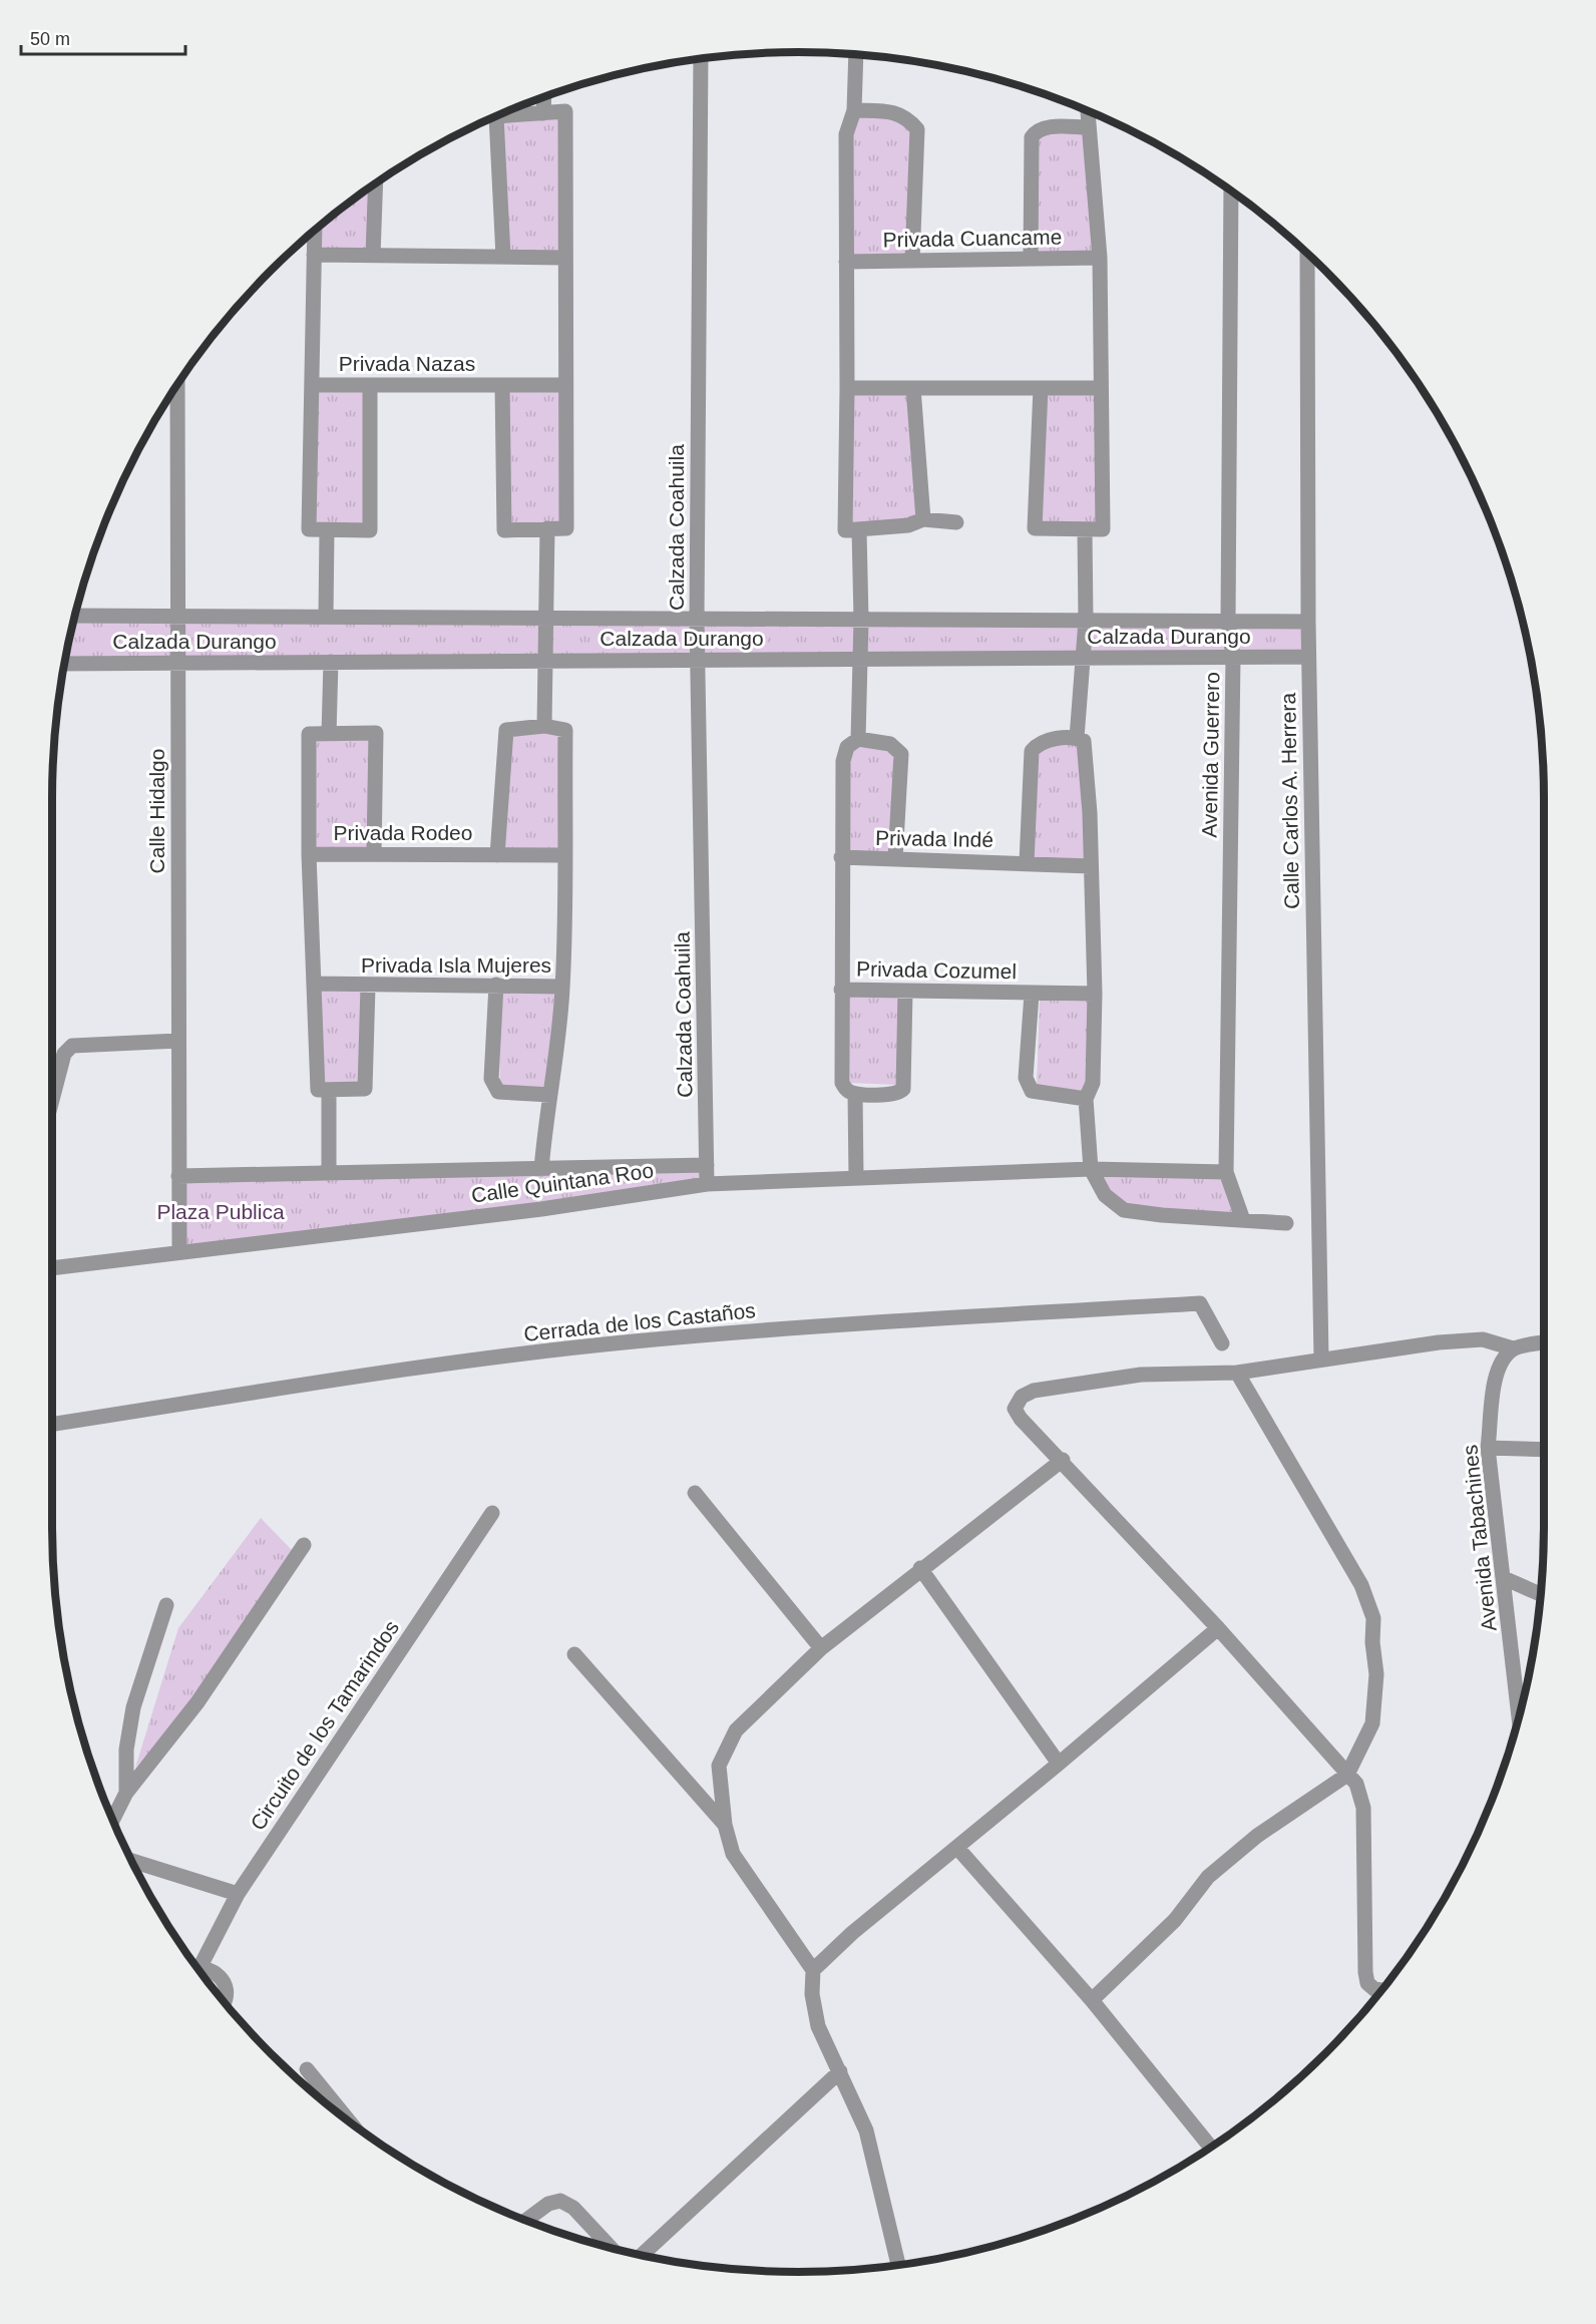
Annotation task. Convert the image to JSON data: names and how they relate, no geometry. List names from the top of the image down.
{
  "streets": {
    "street": [
      "Privada Cuancame",
      "Privada Nazas",
      "Calzada Coahuila",
      "Calzada Durango",
      "Avenida Guerrero",
      "Calle Carlos A. Herrera",
      "Calle Hidalgo",
      "Privada Rodeo",
      "Privada Indé",
      "Privada Isla Mujeres",
      "Privada Cozumel",
      "Calle Quintana Roo",
      "Cerrada de los Castaños",
      "Avenida Tabachines",
      "Circuito de los Tamarindos"
    ]
  },
  "crossings": [
    ["Calzada Coahuila", "Calzada Durango"],
    ["Calzada Coahuila", "Calle Quintana Roo"],
    ["Calzada Durango", "Avenida Guerrero"],
    ["Calzada Durango", "Calle Carlos A. Herrera"],
    ["Calzada Durango", "Calle Hidalgo"],
    ["Avenida Guerrero", "Calle Quintana Roo"],
    ["Calle Hidalgo", "Calle Quintana Roo"],
    ["Privada Isla Mujeres", "Calle Quintana Roo"]
  ],
  "parks": ["Plaza Publica"],
  "scale_bar": "50 m"
}
